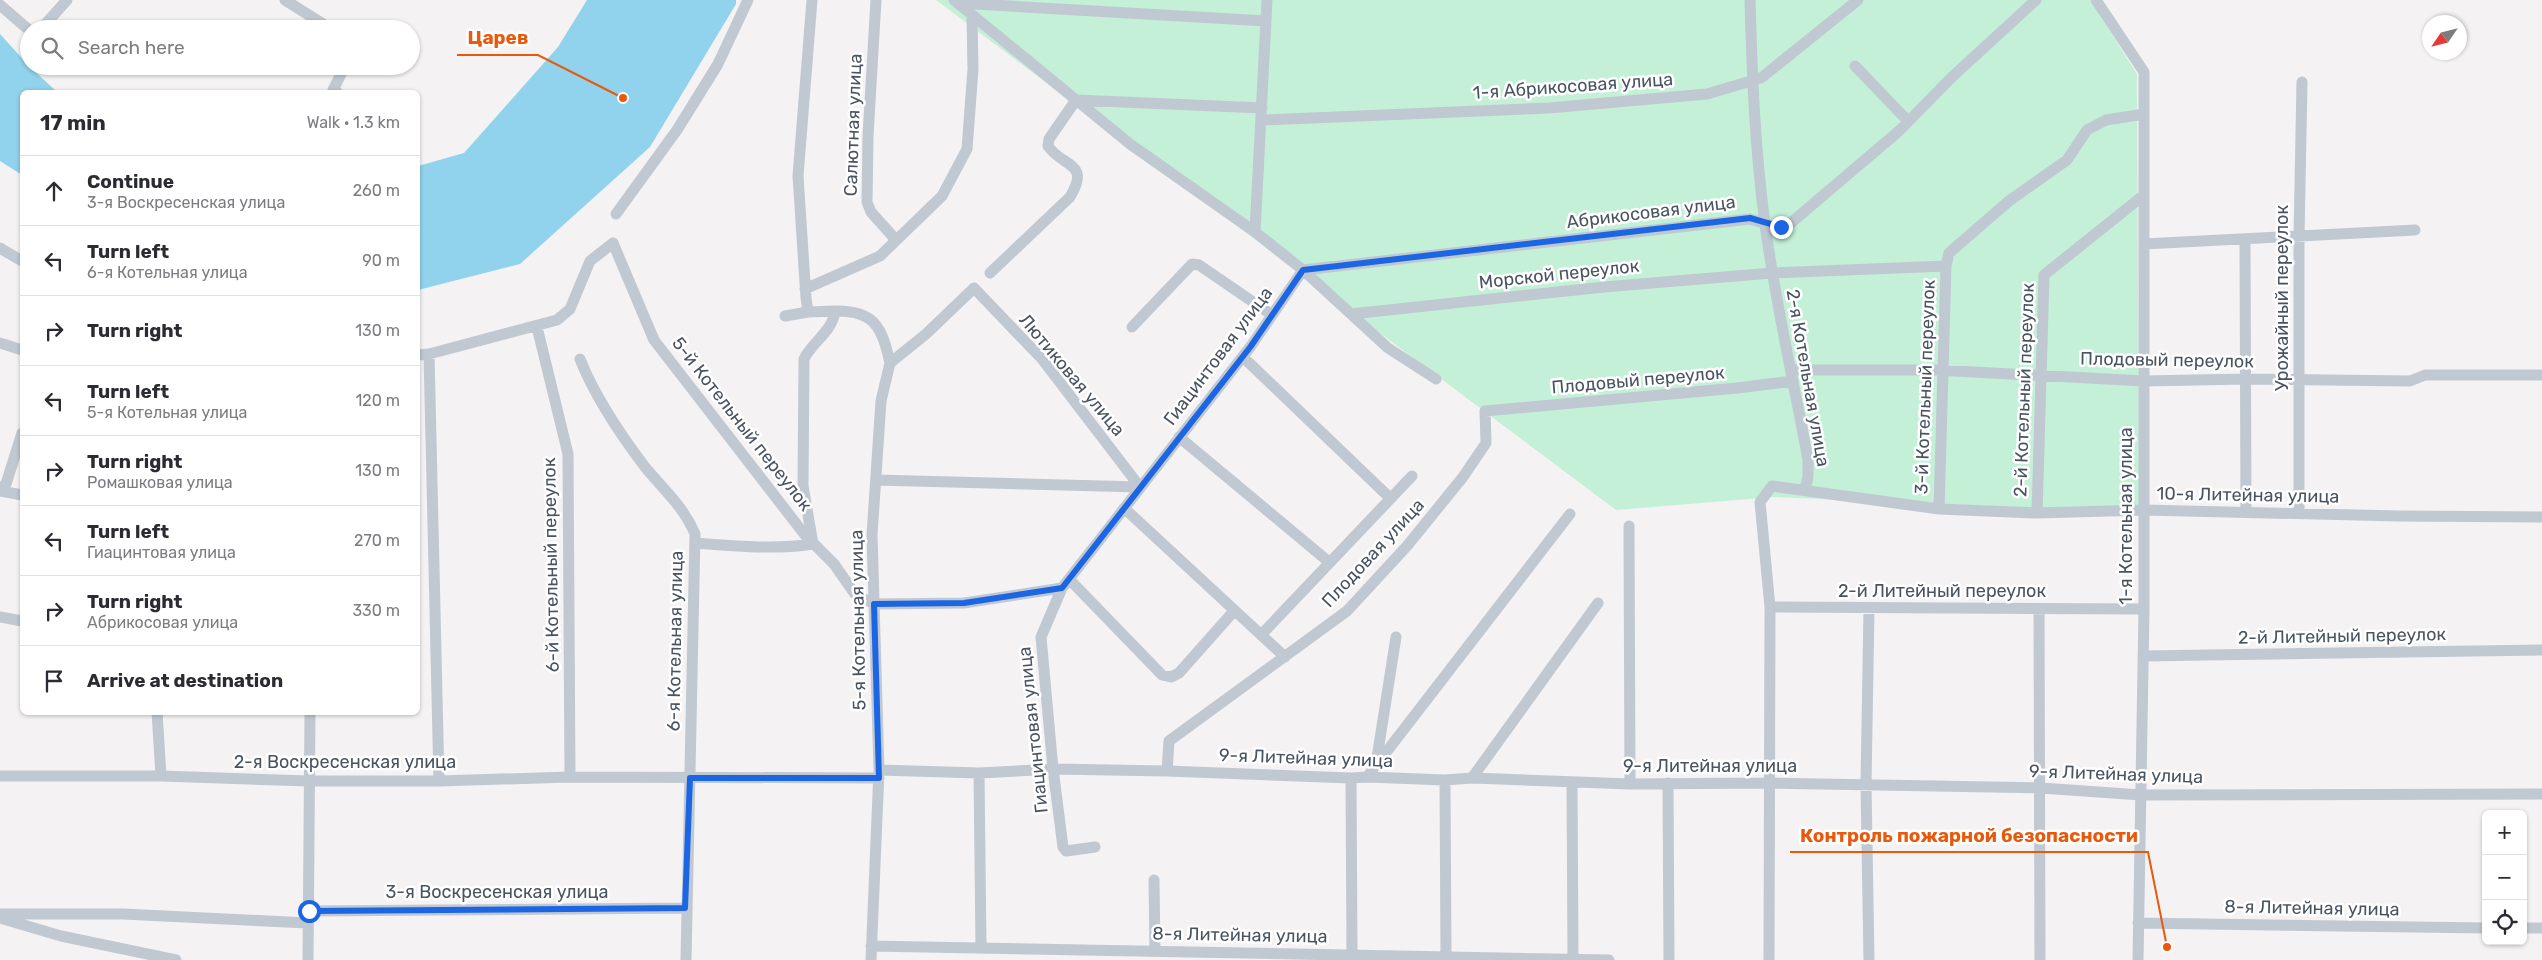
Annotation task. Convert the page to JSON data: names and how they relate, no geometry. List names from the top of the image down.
{
  "streets": {
    "street": [
      "1-я Абрикосовая улица",
      "Салютная улица",
      "Абрикосовая улица",
      "Морской переулок",
      "Урожайный переулок",
      "Гиацинтовая улица",
      "Плодовый переулок",
      "Лютиковая улица",
      "2-я Котельная улица",
      "3-й Котельный переулок",
      "2-й Котельный переулок",
      "5-й Котельный переулок",
      "10-я Литейная улица",
      "1-я Котельная улица",
      "Плодовая улица",
      "6-й Котельный переулок",
      "2-й Литейный переулок",
      "5-я Котельная улица",
      "6-я Котельная улица",
      "9-я Литейная улица",
      "2-я Воскресенская улица",
      "3-я Воскресенская улица",
      "8-я Литейная улица"
    ]
  },
  "crossings": [
    ["1-я Абрикосовая улица", "2-я Котельная улица"],
    ["Абрикосовая улица", "Гиацинтовая улица"],
    ["Абрикосовая улица", "2-я Котельная улица"],
    ["Морской переулок", "2-я Котельная улица"],
    ["Морской переулок", "3-й Котельный переулок"],
    ["Урожайный переулок", "Плодовый переулок"],
    ["Урожайный переулок", "10-я Литейная улица"],
    ["Гиацинтовая улица", "Лютиковая улица"],
    ["Гиацинтовая улица", "9-я Литейная улица"],
    ["Плодовый переулок", "2-я Котельная улица"],
    ["Плодовый переулок", "3-й Котельный переулок"],
    ["Плодовый переулок", "2-й Котельный переулок"],
    ["Плодовый переулок", "1-я Котельная улица"],
    ["Плодовый переулок", "Плодовая улица"],
    ["Лютиковая улица", "5-я Котельная улица"],
    ["2-я Котельная улица", "10-я Литейная улица"],
    ["2-я Котельная улица", "2-й Литейный переулок"],
    ["2-я Котельная улица", "9-я Литейная улица"],
    ["3-й Котельный переулок", "10-я Литейная улица"],
    ["2-й Котельный переулок", "10-я Литейная улица"],
    ["2-й Котельный переулок", "1-я Котельная улица"],
    ["5-й Котельный переулок", "6-й Котельный переулок"],
    ["5-й Котельный переулок", "5-я Котельная улица"],
    ["10-я Литейная улица", "1-я Котельная улица"],
    ["1-я Котельная улица", "2-й Литейный переулок"],
    ["1-я Котельная улица", "9-я Литейная улица"],
    ["1-я Котельная улица", "8-я Литейная улица"],
    ["Плодовая улица", "9-я Литейная улица"],
    ["6-й Котельный переулок", "2-я Воскресенская улица"],
    ["5-я Котельная улица", "9-я Литейная улица"],
    ["5-я Котельная улица", "8-я Литейная улица"],
    ["6-я Котельная улица", "9-я Литейная улица"],
    ["6-я Котельная улица", "2-я Воскресенская улица"],
    ["6-я Котельная улица", "3-я Воскресенская улица"],
    ["9-я Литейная улица", "2-я Воскресенская улица"]
  ],
  "places": ["Царев", "Контроль пожарной безопасности"],
  "north": "bottom left",
  "page": {
    "search": "Search here",
    "heading": ["17 min", "Walk · 1.3 km"],
    "list": [
      ["Continue", "3-я Воскресенская улица", "260 m"],
      ["Turn left", "6-я Котельная улица", "90 m"],
      ["Turn right", "130 m"],
      ["Turn left", "5-я Котельная улица", "120 m"],
      ["Turn right", "Ромашковая улица", "130 m"],
      ["Turn left", "Гиацинтовая улица", "270 m"],
      ["Turn right", "Абрикосовая улица", "330 m"],
      "Arrive at destination"
    ],
    "map_buttons": ["+", "−"]
  }
}
